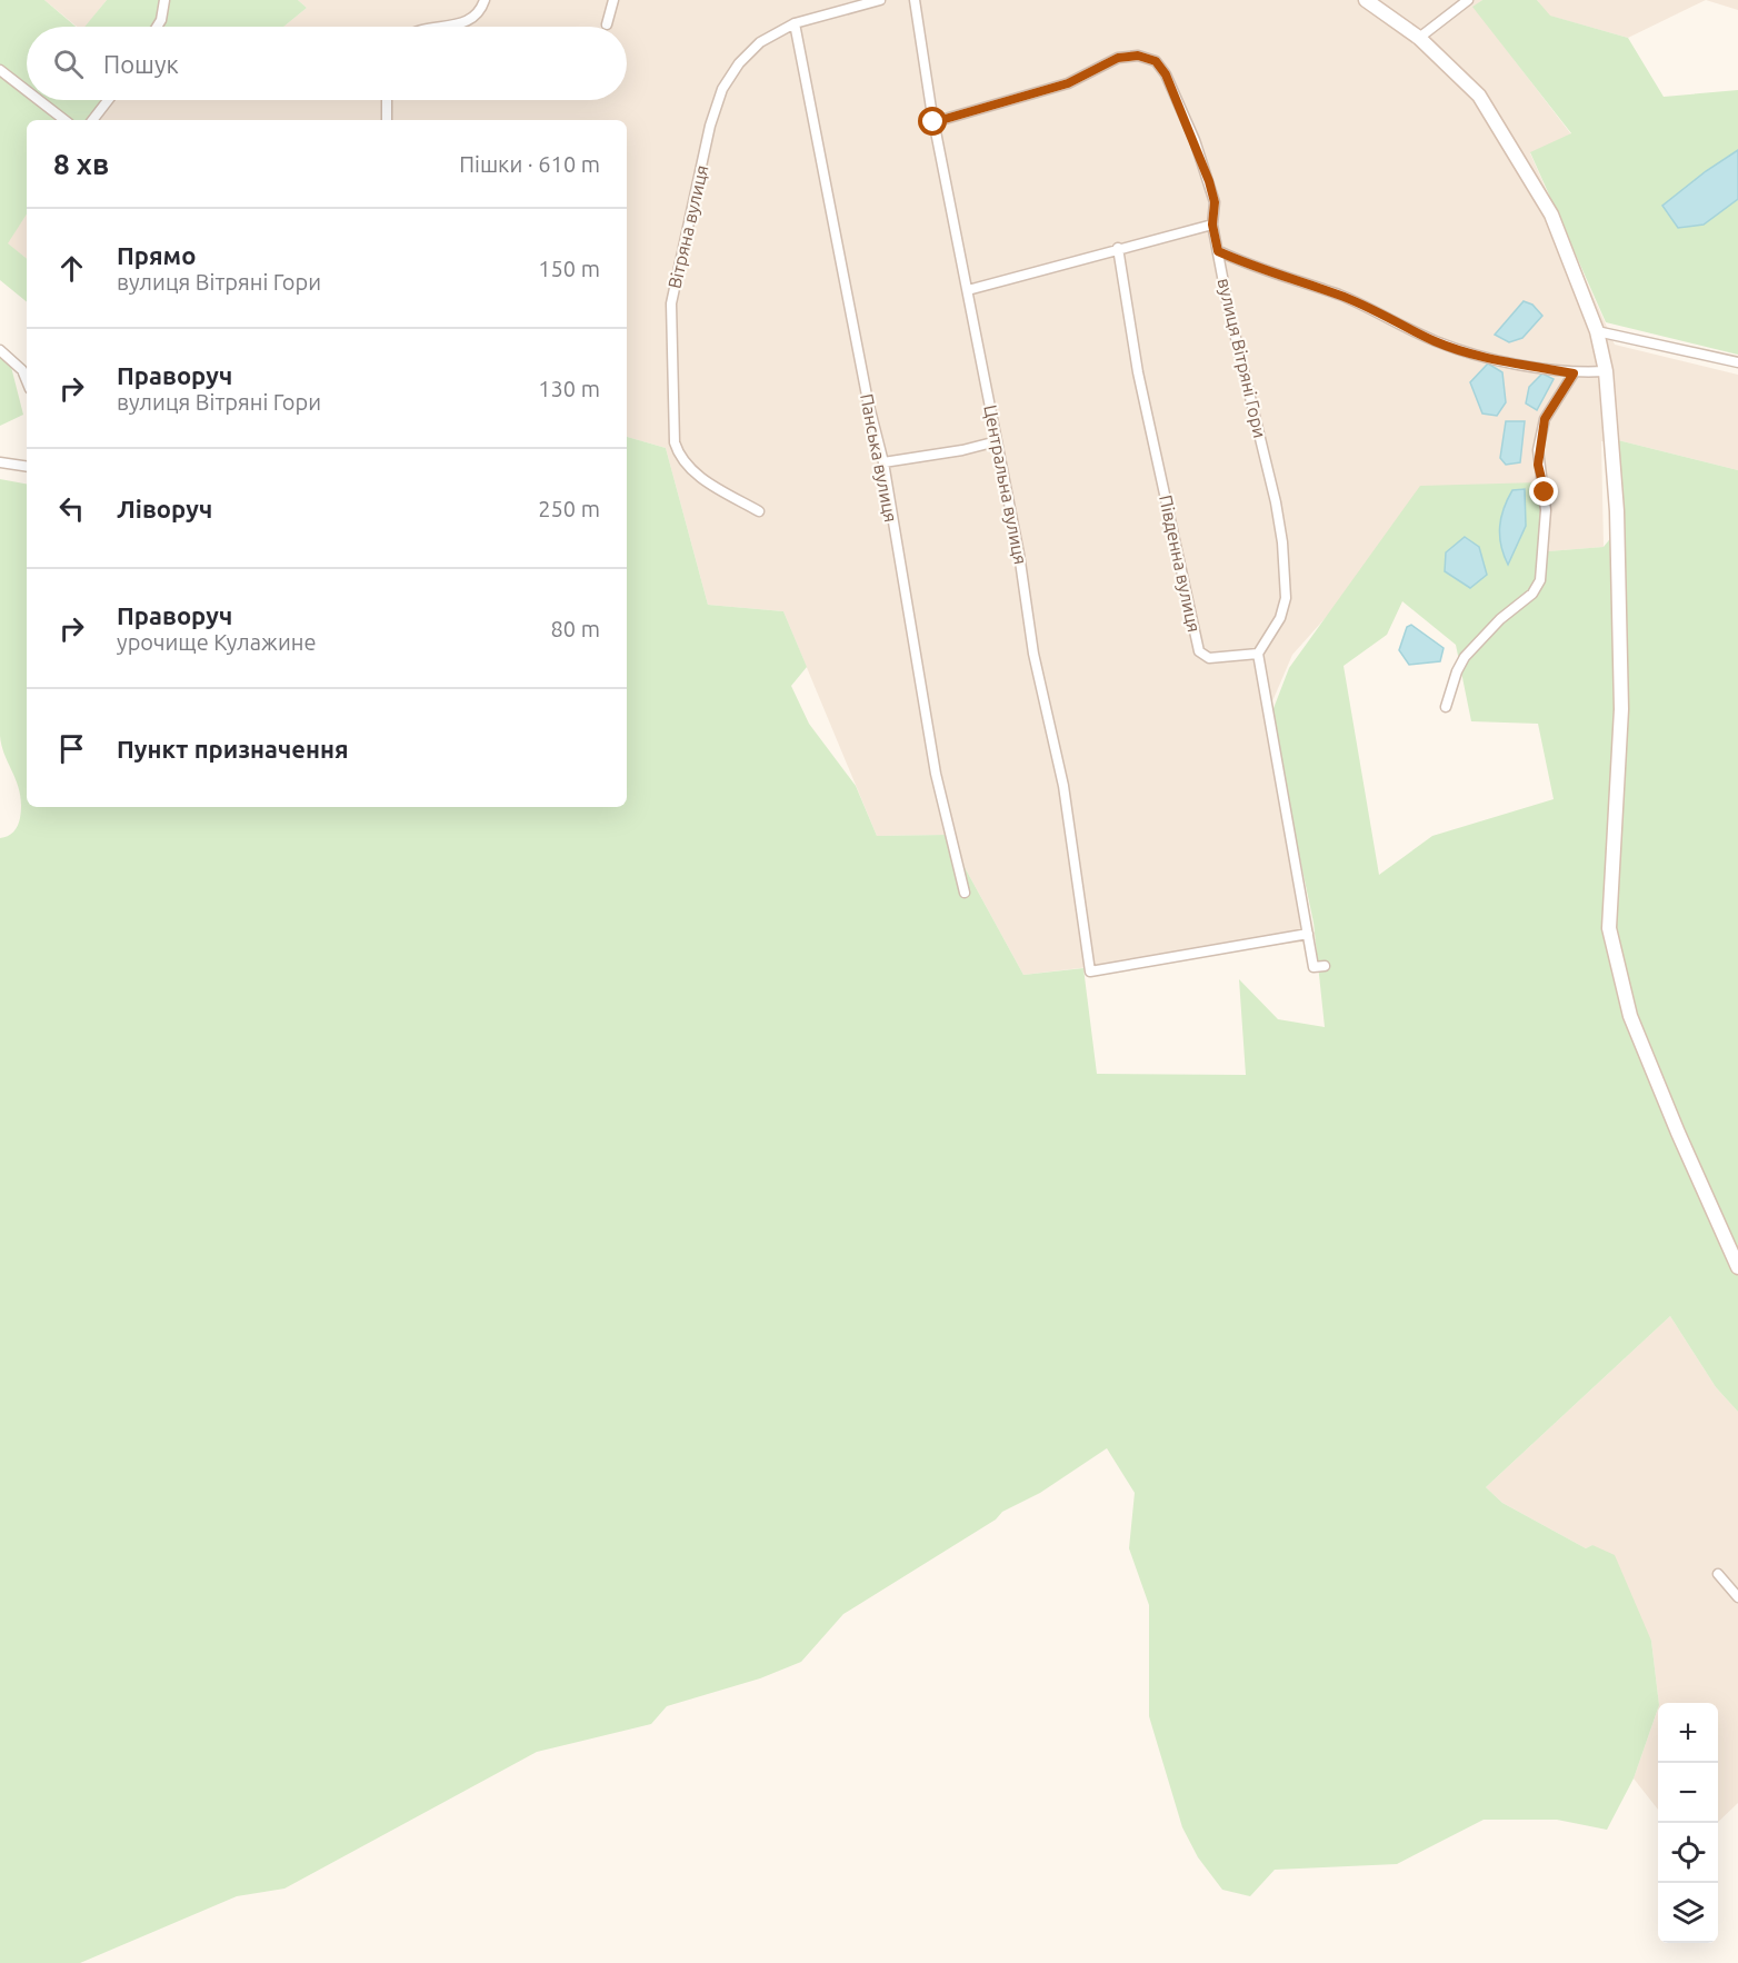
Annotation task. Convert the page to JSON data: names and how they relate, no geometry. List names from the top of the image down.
{
  "streets": {
    "street": [
      "Вітряна вулиця",
      "вулиця Вітряні Гори",
      "Панська вулиця",
      "Центральна вулиця",
      "Південна вулиця"
    ]
  },
  "crossings": [
    ["Вітряна вулиця", "Панська вулиця"],
    ["вулиця Вітряні Гори", "Центральна вулиця"],
    ["вулиця Вітряні Гори", "Південна вулиця"]
  ],
  "page": {
    "search": "Пошук",
    "heading": ["8 хв", "Пішки · 610 m"],
    "list": [
      ["Прямо", "вулиця Вітряні Гори", "150 m"],
      ["Праворуч", "вулиця Вітряні Гори", "130 m"],
      ["Ліворуч", "250 m"],
      ["Праворуч", "урочище Кулажине", "80 m"],
      "Пункт призначення"
    ],
    "map_buttons": ["+", "−"]
  }
}
